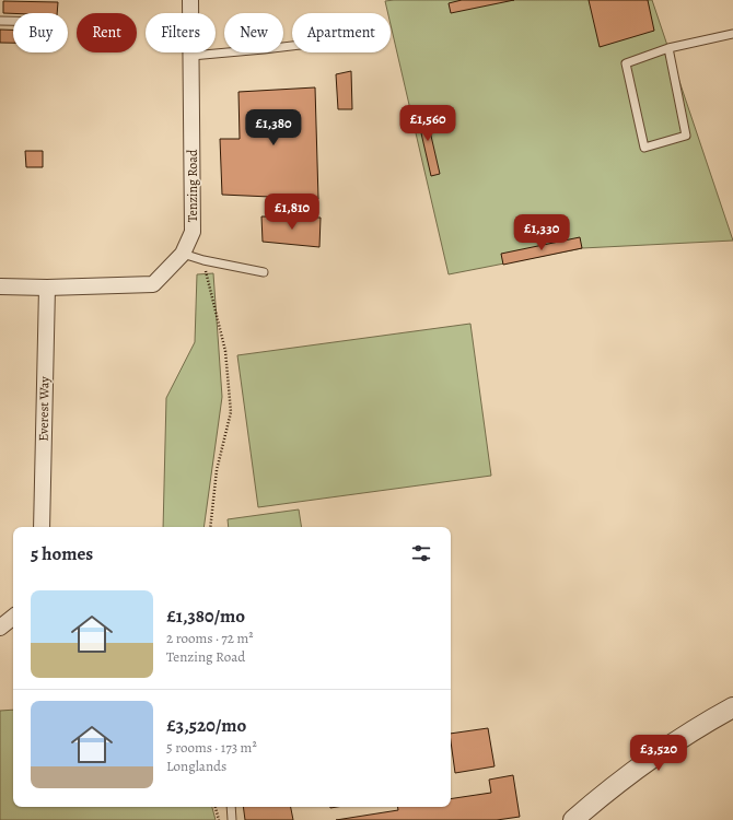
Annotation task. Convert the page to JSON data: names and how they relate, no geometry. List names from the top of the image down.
{
  "streets": {
    "street": ["Tenzing Road", "Everest Way"]
  },
  "crossings": [
    ["Tenzing Road", "Everest Way"]
  ],
  "page": {
    "chip": [
      "Buy",
      "Rent",
      "Filters",
      "New",
      "Apartment"
    ],
    "price": [
      "£1,560",
      "£1,380",
      "£1,810",
      "£1,330",
      "£3,520"
    ],
    "heading": "5 homes",
    "list": [
      {
        "name": "£1,380/mo",
        "note": "2 rooms · 72 m² · Tenzing Road"
      },
      {
        "name": "£3,520/mo",
        "note": "5 rooms · 173 m² · Longlands"
      }
    ]
  }
}
